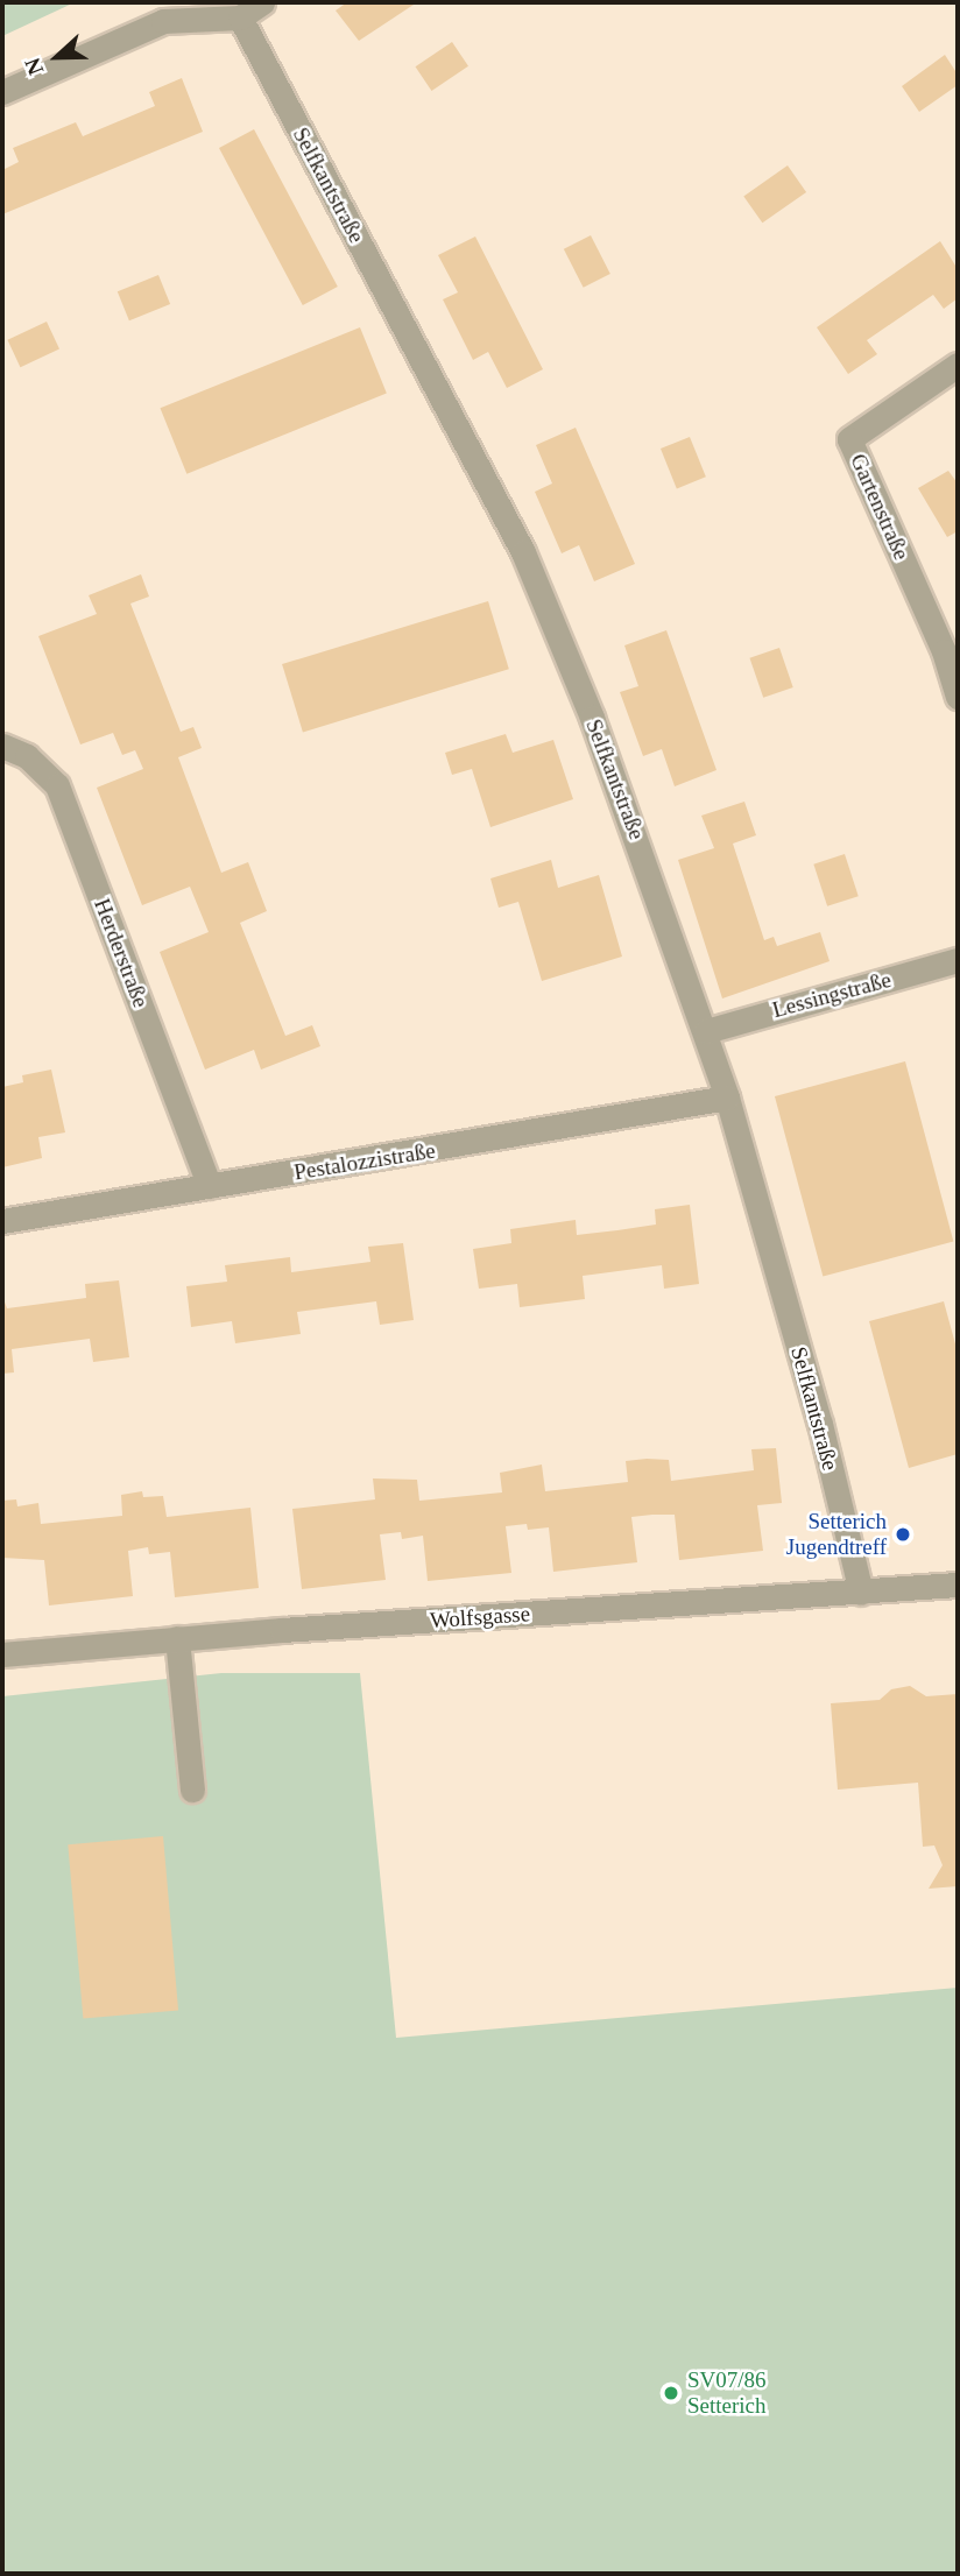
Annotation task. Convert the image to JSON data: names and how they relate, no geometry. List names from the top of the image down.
{
  "streets": {
    "street": [
      "Selfkantstraße",
      "Gartenstraße",
      "Herderstraße",
      "Lessingstraße",
      "Pestalozzistraße",
      "Wolfsgasse"
    ]
  },
  "crossings": [
    ["Selfkantstraße", "Lessingstraße"],
    ["Selfkantstraße", "Pestalozzistraße"],
    ["Selfkantstraße", "Wolfsgasse"],
    ["Herderstraße", "Pestalozzistraße"]
  ],
  "places": ["Setterich Jugendtreff", "SV07/86 Setterich"],
  "north": "left"
}
